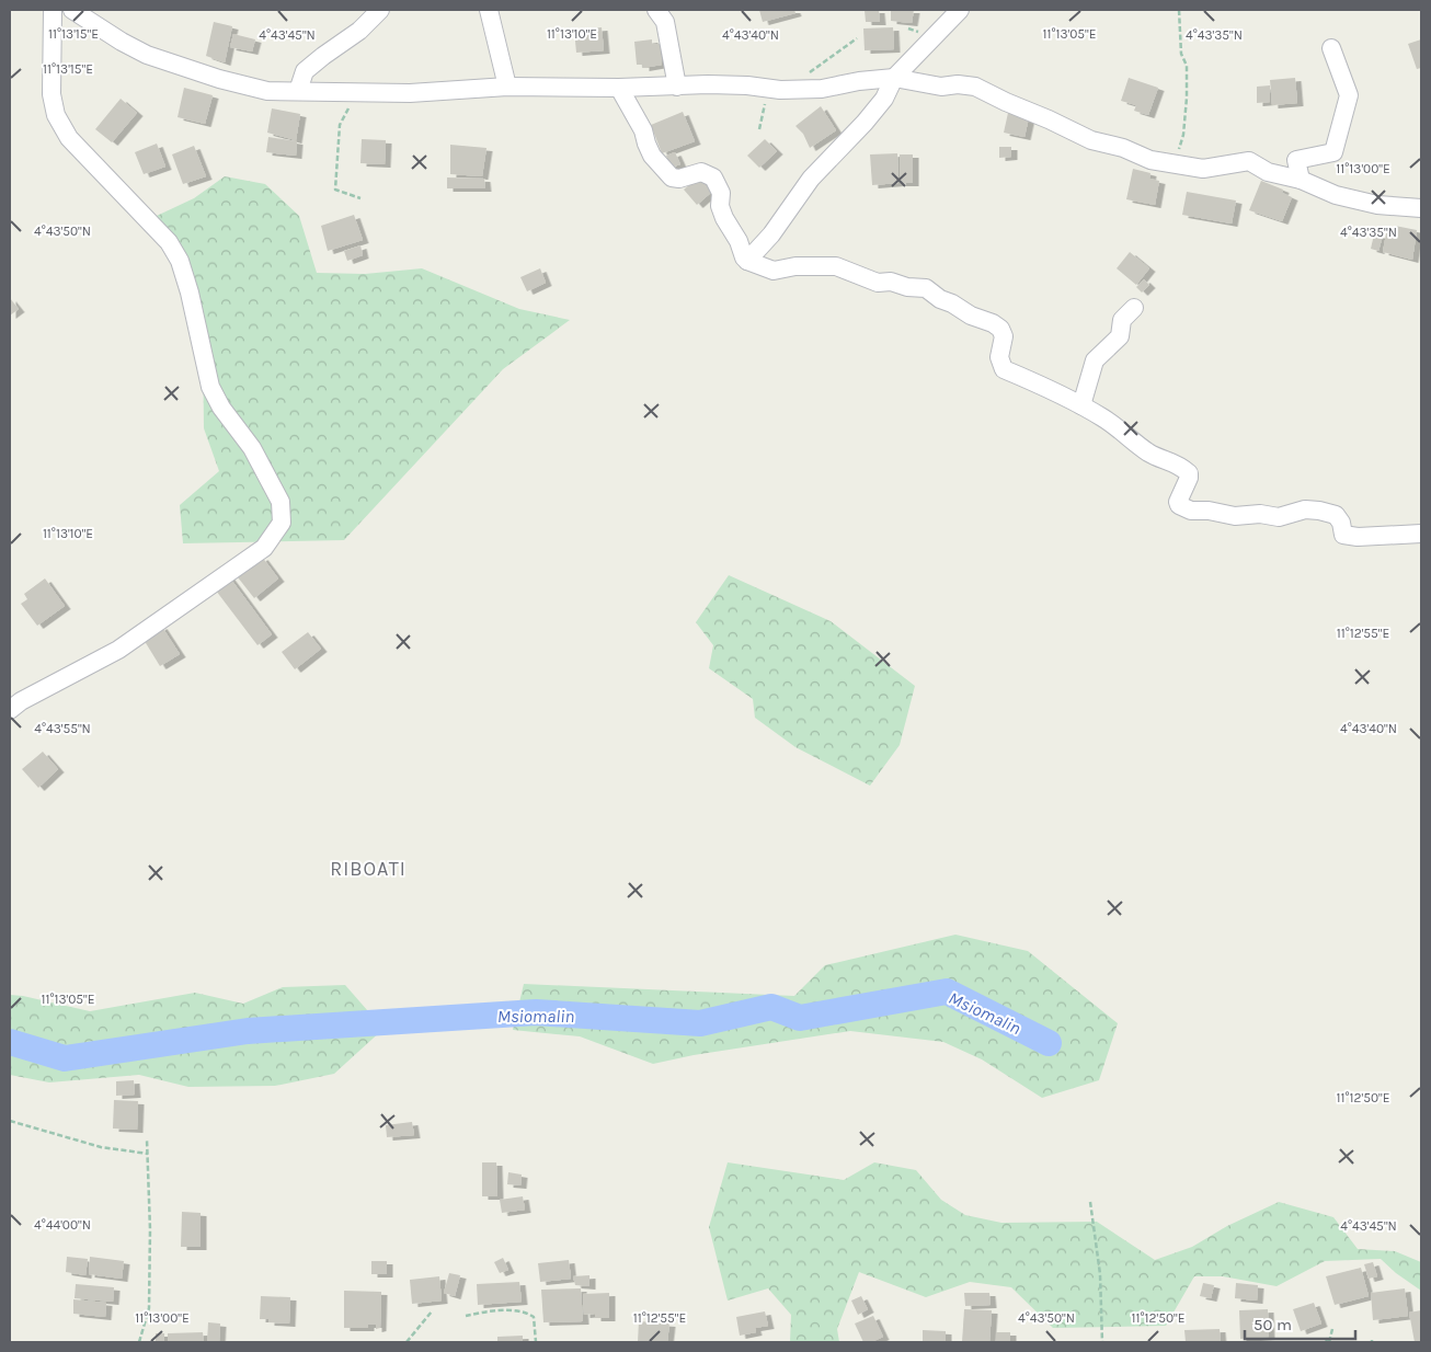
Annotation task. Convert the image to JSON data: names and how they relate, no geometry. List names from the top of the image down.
{
  "districts": ["RIBOATI"],
  "water": ["Msiomalin"],
  "scale_bar": "50 m",
  "coordinates": [
    "11°13'15\"E",
    "11°13'10\"E",
    "11°13'05\"E",
    "4°43'45\"N",
    "4°43'40\"N",
    "4°43'35\"N",
    "11°13'00\"E",
    "4°43'50\"N",
    "11°12'55\"E",
    "4°43'55\"N",
    "11°12'50\"E",
    "4°44'00\"N"
  ]
}
